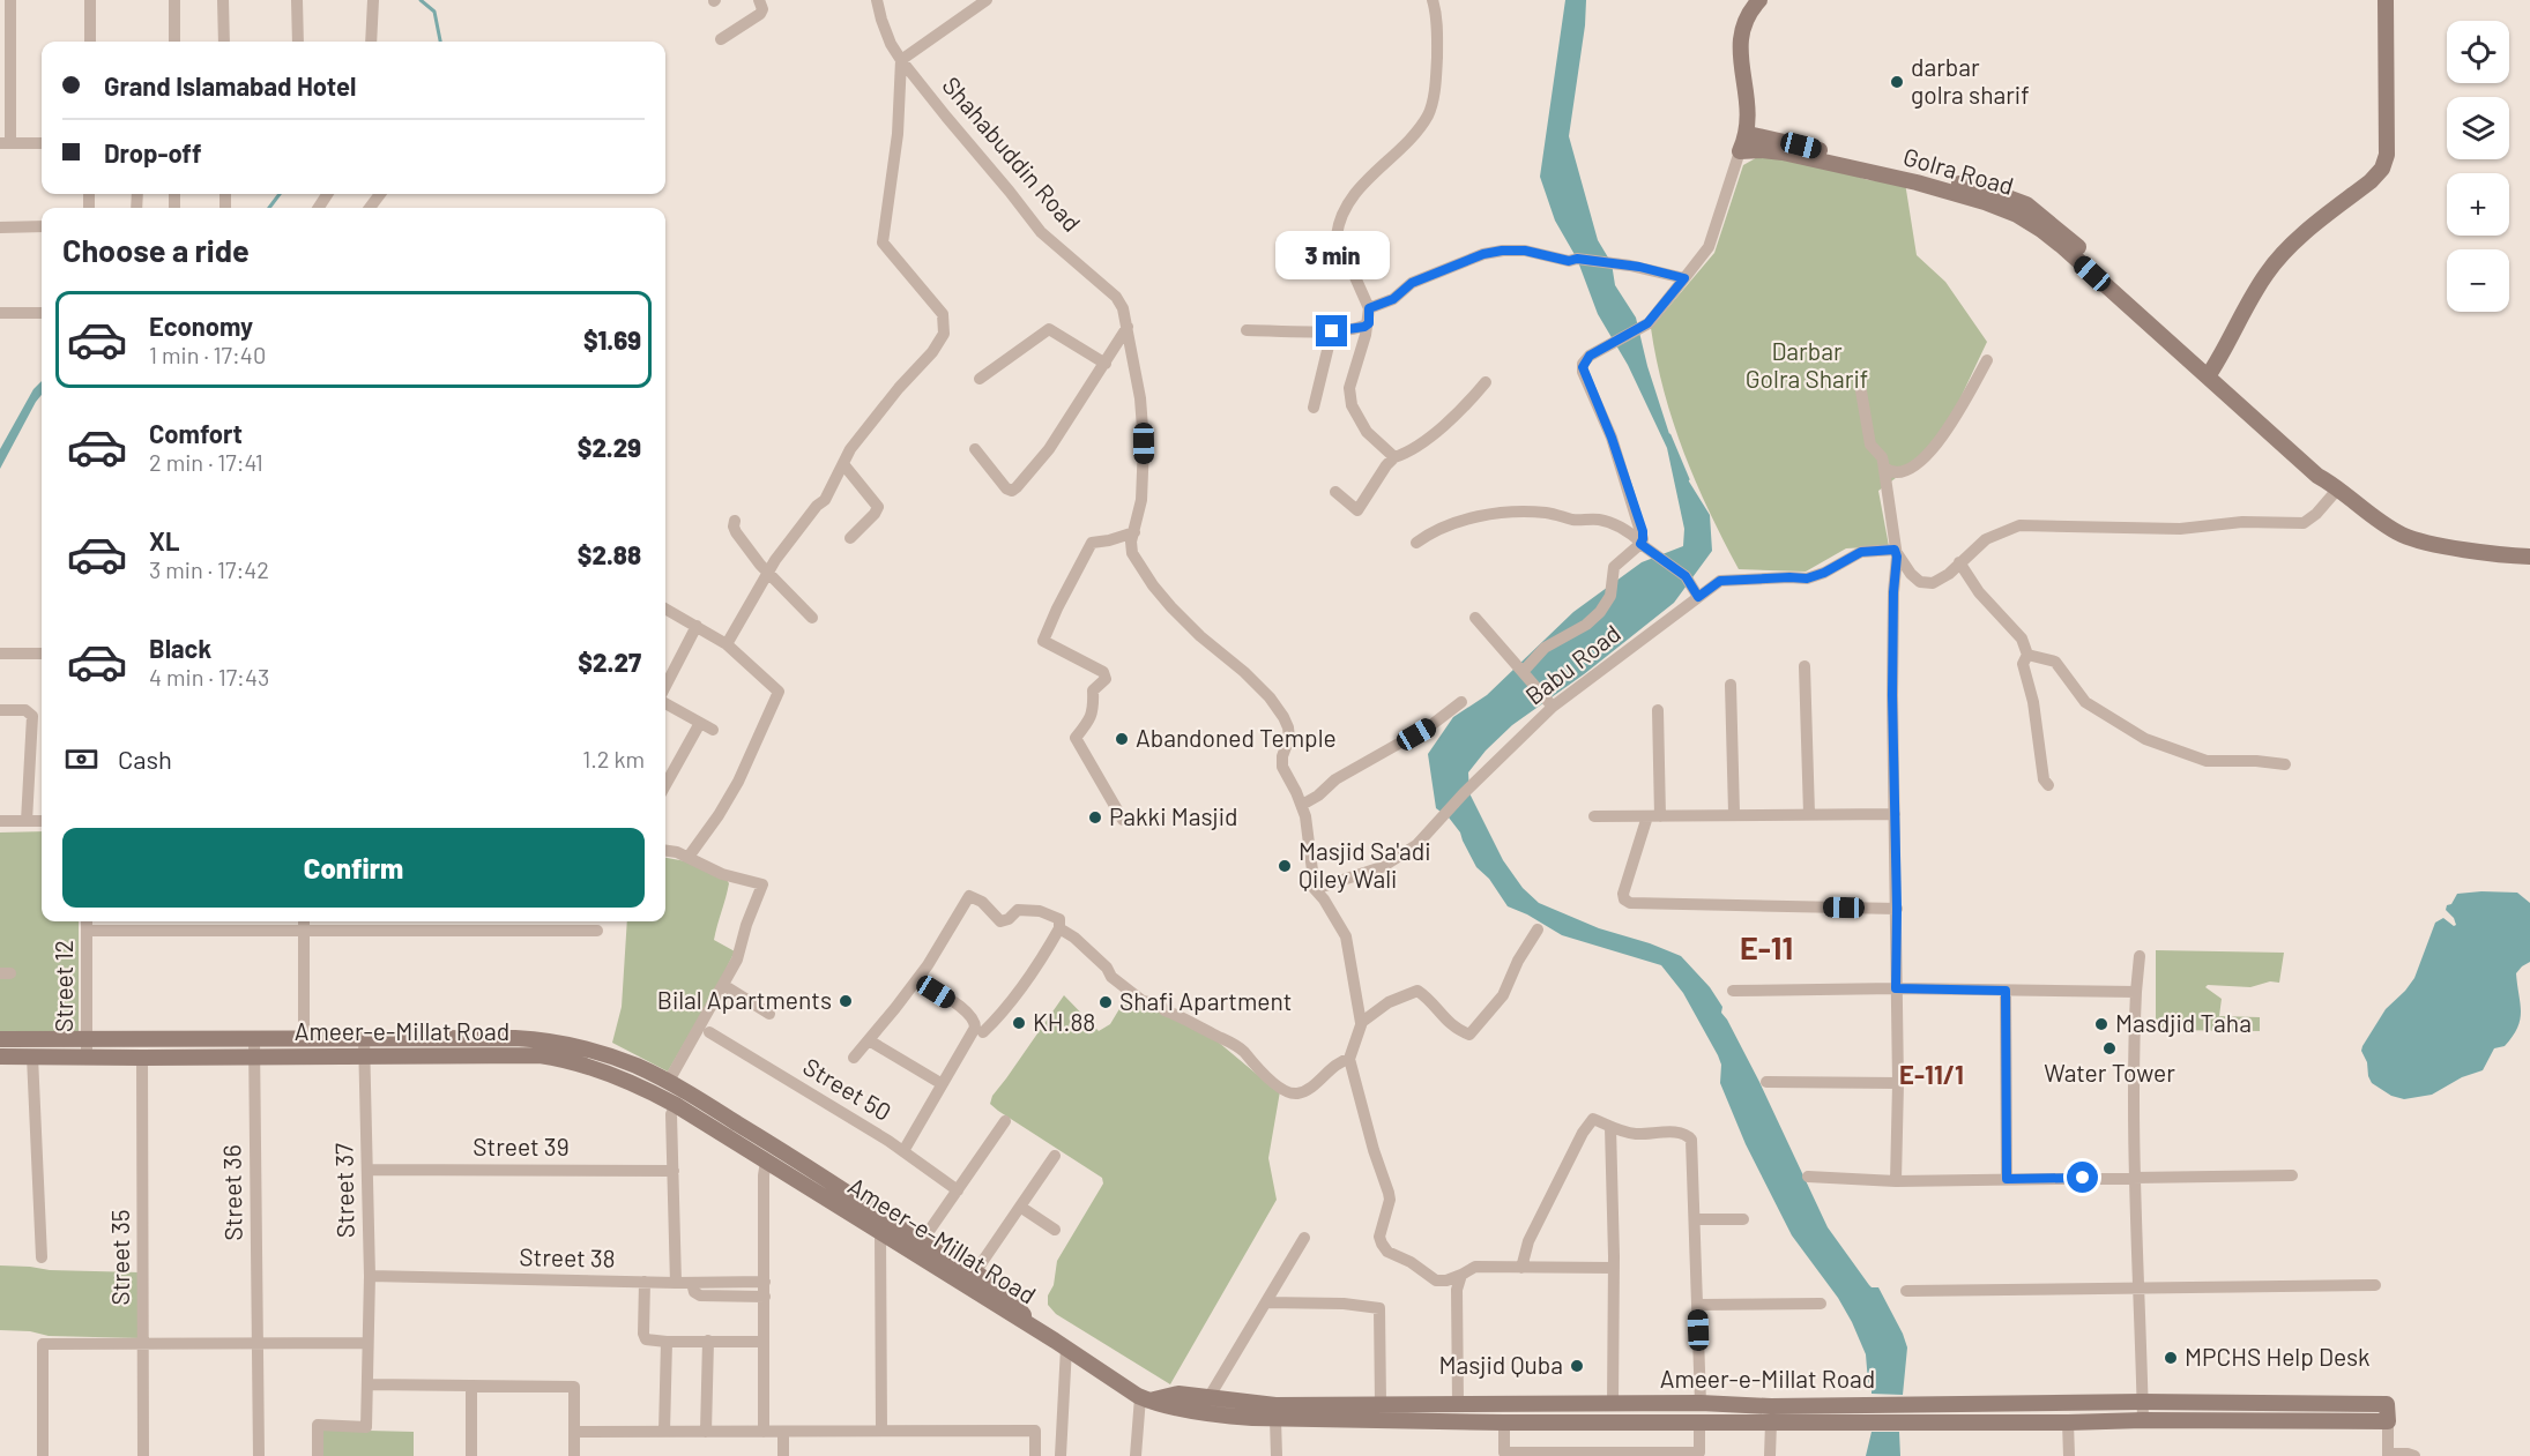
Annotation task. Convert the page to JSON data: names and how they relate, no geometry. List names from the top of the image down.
{
  "streets": {
    "main road": ["Golra Road", "Ameer-e-Millat Road"],
    "street": [
      "Shahabuddin Road",
      "Babu Road",
      "Street 12",
      "Street 50",
      "Street 39",
      "Street 37",
      "Street 36",
      "Street 35",
      "Street 38"
    ]
  },
  "crossings": [
    ["Street 12", "Ameer-e-Millat Road"],
    ["Ameer-e-Millat Road", "Street 37"],
    ["Ameer-e-Millat Road", "Street 36"],
    ["Ameer-e-Millat Road", "Street 35"],
    ["Street 39", "Street 37"],
    ["Street 37", "Street 38"]
  ],
  "districts": ["E-11", "E-11/1"],
  "parks": ["Darbar Golra Sharif"],
  "places": [
    "darbar golra sharif",
    "Abandoned Temple",
    "Pakki Masjid",
    "Masjid Sa'adi Qiley Wali",
    "Bilal Apartments",
    "Shafi Apartment",
    "KH.88",
    "Masdjid Taha",
    "Water Tower",
    "MPCHS Help Desk",
    "Masjid Quba"
  ],
  "page": {
    "map_buttons": ["+", "−"],
    "banner": ["Grand Islamabad Hotel", "Drop-off"],
    "heading": "Choose a ride",
    "bubble": "3 min",
    "list": [
      {
        "name": "Economy",
        "note": "1 min · 17:40",
        "value": "$1.69"
      },
      {
        "name": "Comfort",
        "note": "2 min · 17:41",
        "value": "$2.29"
      },
      {
        "name": "XL",
        "note": "3 min · 17:42",
        "value": "$2.88"
      },
      {
        "name": "Black",
        "note": "4 min · 17:43",
        "value": "$2.27"
      }
    ],
    "pay": ["Cash", "1.2 km"],
    "buttons": "Confirm"
  }
}
